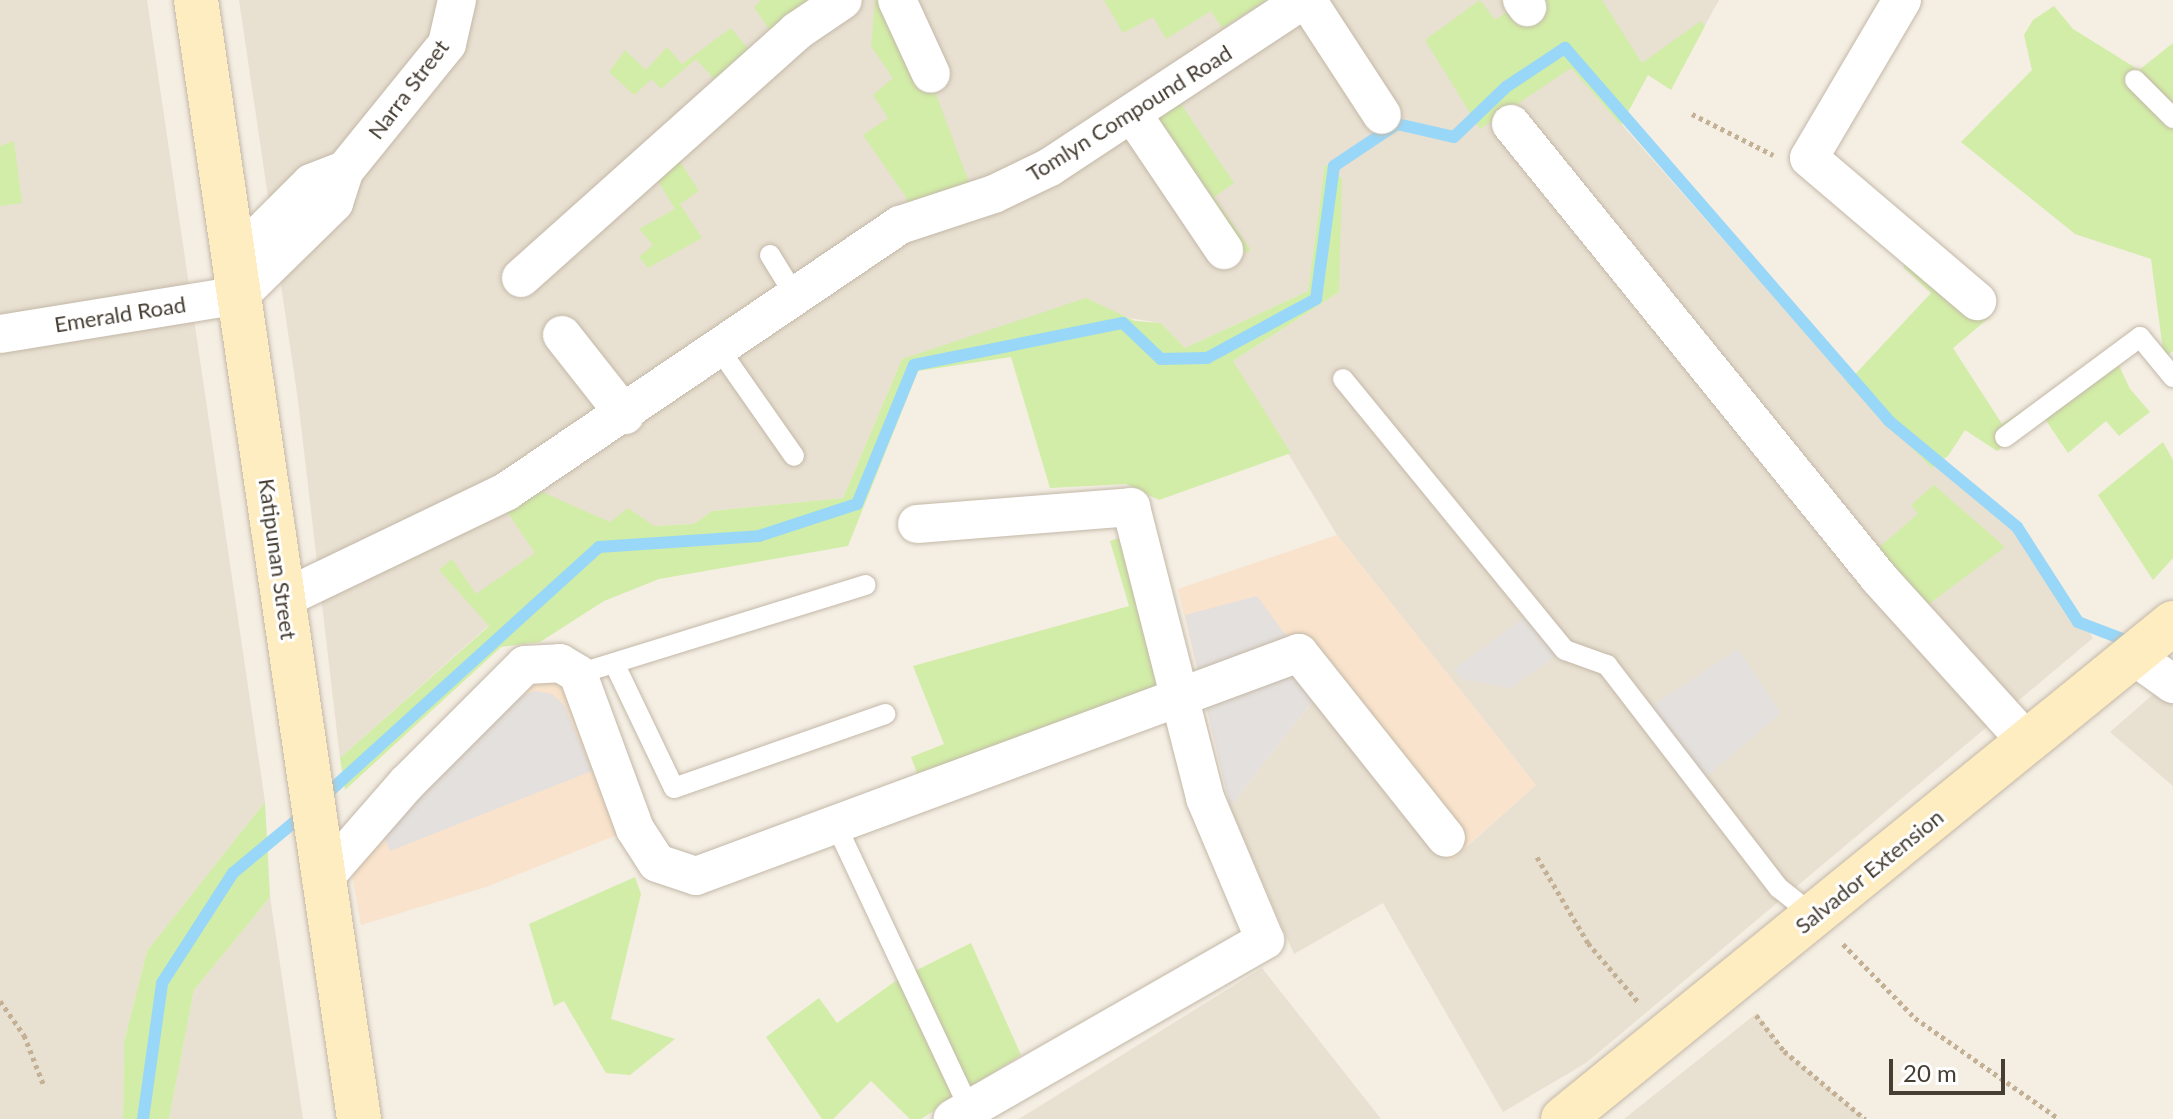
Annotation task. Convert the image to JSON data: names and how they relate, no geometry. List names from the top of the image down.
{
  "streets": {
    "main road": ["Katipunan Street", "Salvador Extension"],
    "street": ["Narra Street", "Tomlyn Compound Road", "Emerald Road"]
  },
  "crossings": [
    ["Narra Street", "Emerald Road"],
    ["Narra Street", "Katipunan Street"],
    ["Tomlyn Compound Road", "Katipunan Street"],
    ["Emerald Road", "Katipunan Street"]
  ],
  "scale_bar": "20 m"
}
